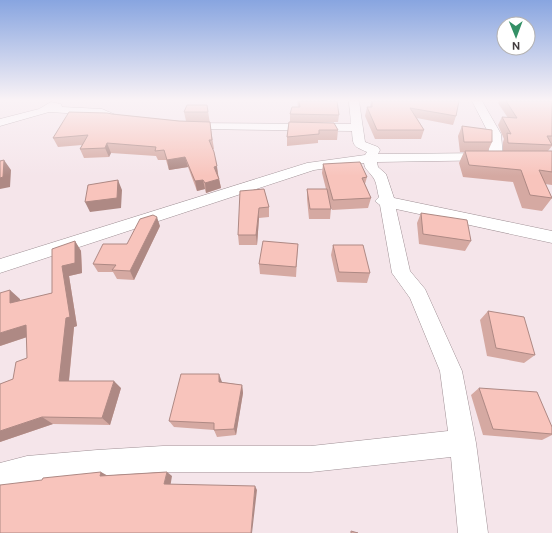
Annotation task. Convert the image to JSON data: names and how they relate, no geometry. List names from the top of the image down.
{
  "north": "bottom"
}
